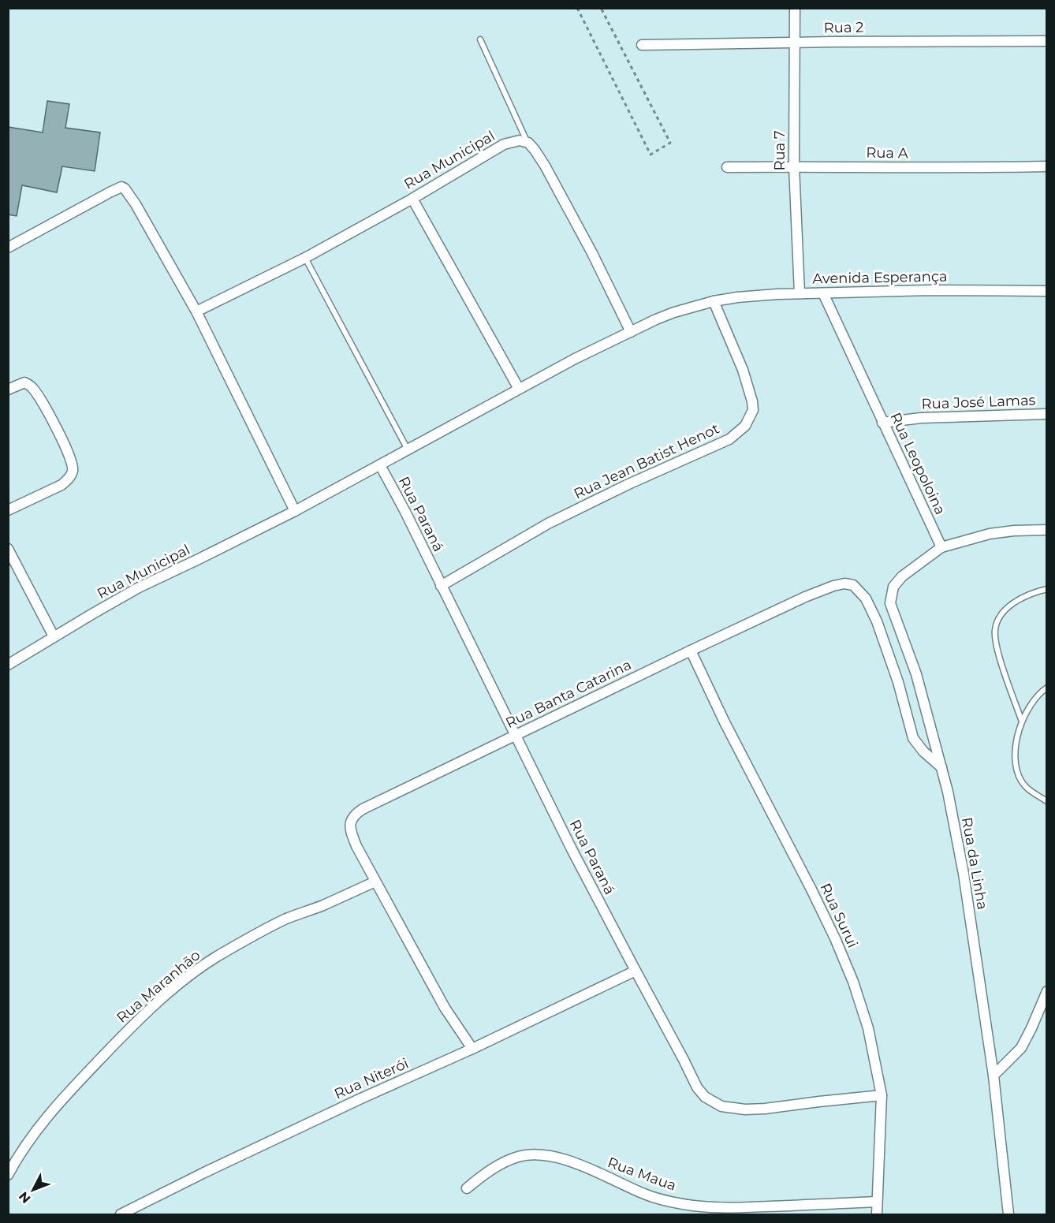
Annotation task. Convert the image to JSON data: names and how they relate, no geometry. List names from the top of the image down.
{
  "streets": {
    "street": [
      "Rua 2",
      "Rua 7",
      "Rua A",
      "Rua Municipal",
      "Avenida Esperança",
      "Rua José Lamas",
      "Rua Jean Batist Henot",
      "Rua Leopoloina",
      "Rua Paraná",
      "Rua Banta Catarina",
      "Rua da Linha",
      "Rua Surui",
      "Rua Maranhão",
      "Rua Niterói",
      "Rua Maua"
    ]
  },
  "crossings": [
    ["Rua 2", "Rua 7"],
    ["Rua 7", "Rua A"],
    ["Rua 7", "Avenida Esperança"],
    ["Rua Municipal", "Avenida Esperança"],
    ["Rua Municipal", "Rua Jean Batist Henot"],
    ["Rua Municipal", "Rua Paraná"],
    ["Avenida Esperança", "Rua Jean Batist Henot"],
    ["Avenida Esperança", "Rua Leopoloina"],
    ["Rua José Lamas", "Rua Leopoloina"],
    ["Rua Jean Batist Henot", "Rua Paraná"],
    ["Rua Leopoloina", "Rua da Linha"],
    ["Rua Paraná", "Rua Banta Catarina"],
    ["Rua Paraná", "Rua Surui"],
    ["Rua Paraná", "Rua Niterói"],
    ["Rua Banta Catarina", "Rua da Linha"],
    ["Rua Banta Catarina", "Rua Surui"],
    ["Rua Banta Catarina", "Rua Maranhão"],
    ["Rua Banta Catarina", "Rua Niterói"],
    ["Rua Surui", "Rua Maua"]
  ],
  "north": "bottom left"
}
